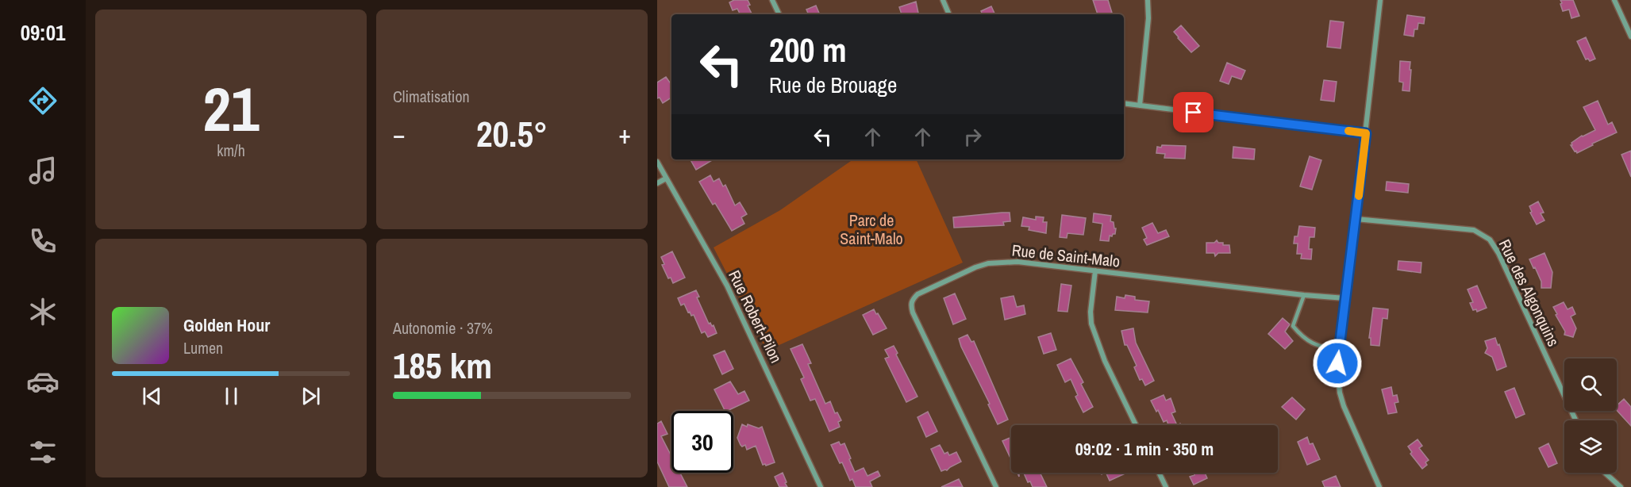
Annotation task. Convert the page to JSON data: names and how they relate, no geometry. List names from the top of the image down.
{
  "streets": {
    "street": ["Rue de Saint-Malo", "Rue des Algonquins", "Rue Robert-Pilon"]
  },
  "parks": ["Parc de Saint-Malo"],
  "page": {
    "tabs": "09:01",
    "tile": [
      ["21", "km/h"],
      "Climatisation",
      ["Autonomie · 37%", "185 km"]
    ],
    "turn": ["200 m", "Rue de Brouage"],
    "heat": ["−", "20.5°", "+"],
    "song": ["Golden Hour", "Lumen"],
    "limit": "30",
    "trip": "09:02 · 1 min · 350 m"
  }
}
